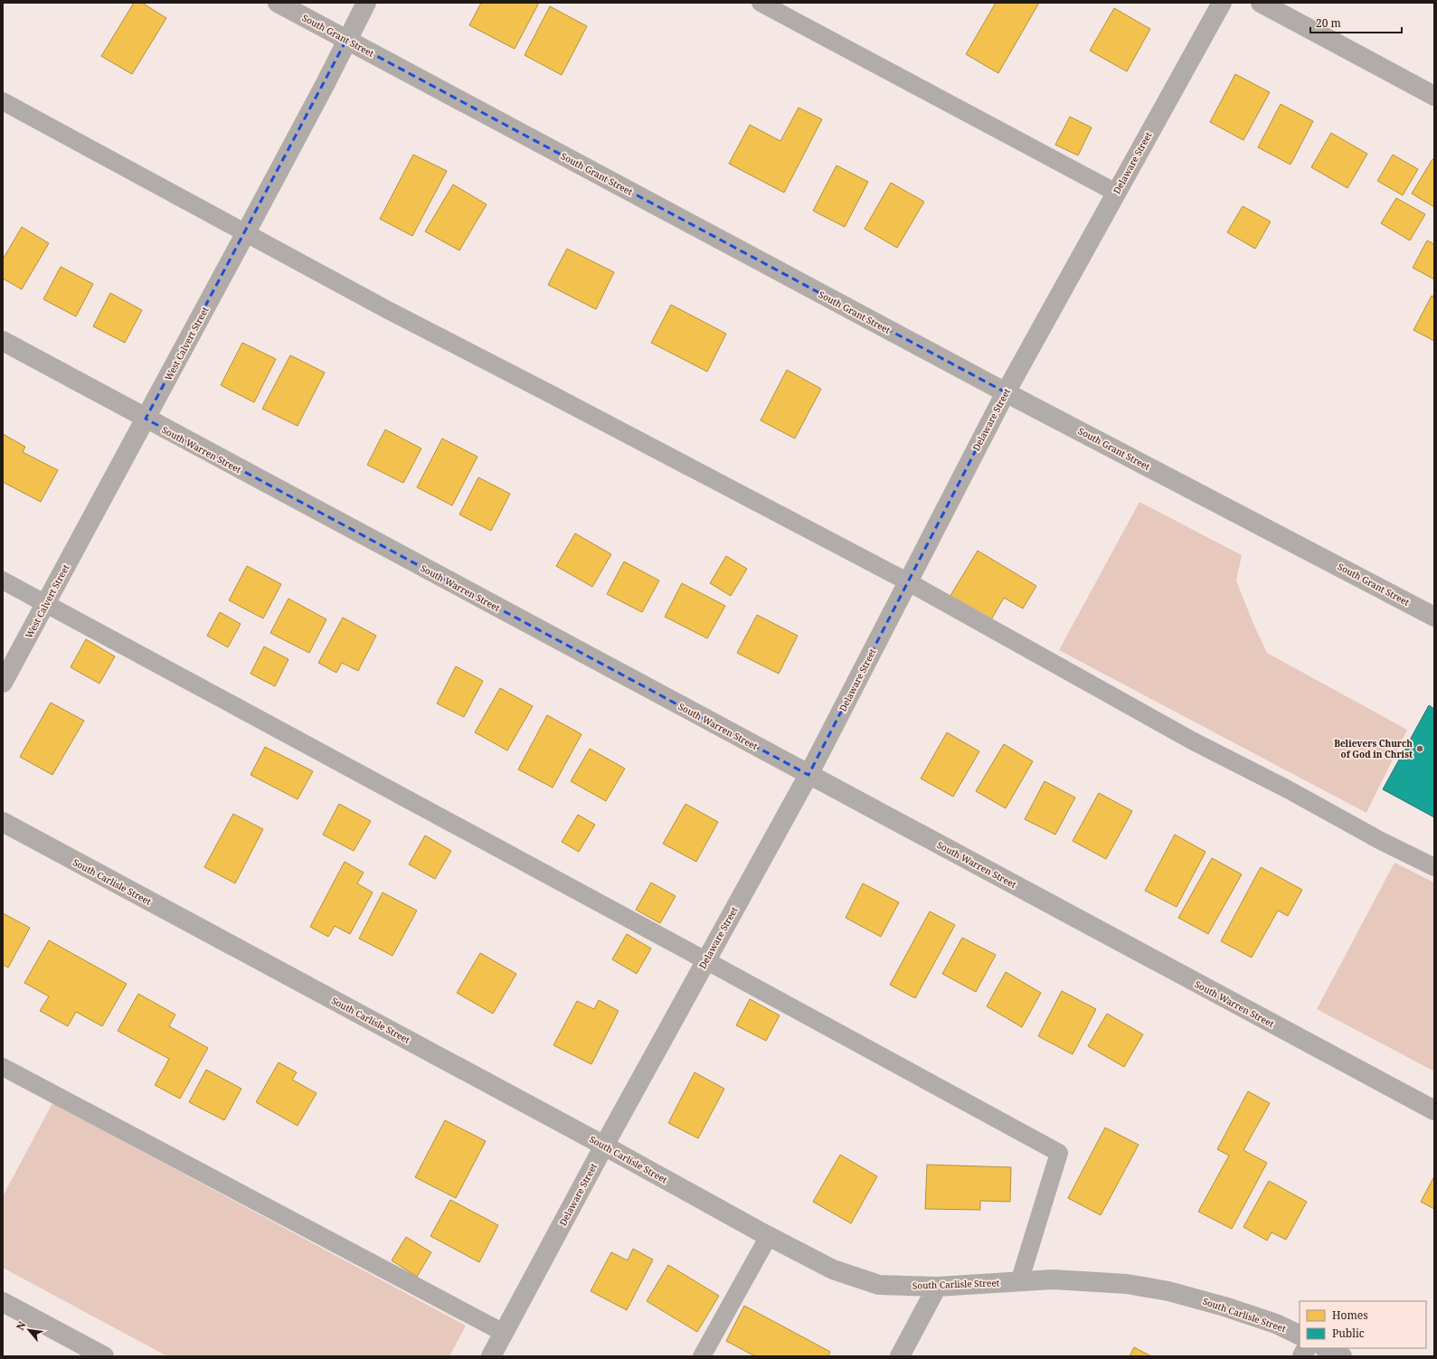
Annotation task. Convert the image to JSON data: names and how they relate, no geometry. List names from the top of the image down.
{
  "streets": {
    "street": [
      "South Grant Street",
      "Delaware Street",
      "West Calvert Street",
      "South Warren Street",
      "South Carlisle Street"
    ]
  },
  "crossings": [
    ["South Grant Street", "Delaware Street"],
    ["South Grant Street", "West Calvert Street"],
    ["Delaware Street", "South Warren Street"],
    ["Delaware Street", "South Carlisle Street"],
    ["West Calvert Street", "South Warren Street"]
  ],
  "places": ["Believers Church of God in Christ"],
  "legend": ["Homes", "Public"],
  "scale_bar": "20 m",
  "north": "top left"
}
